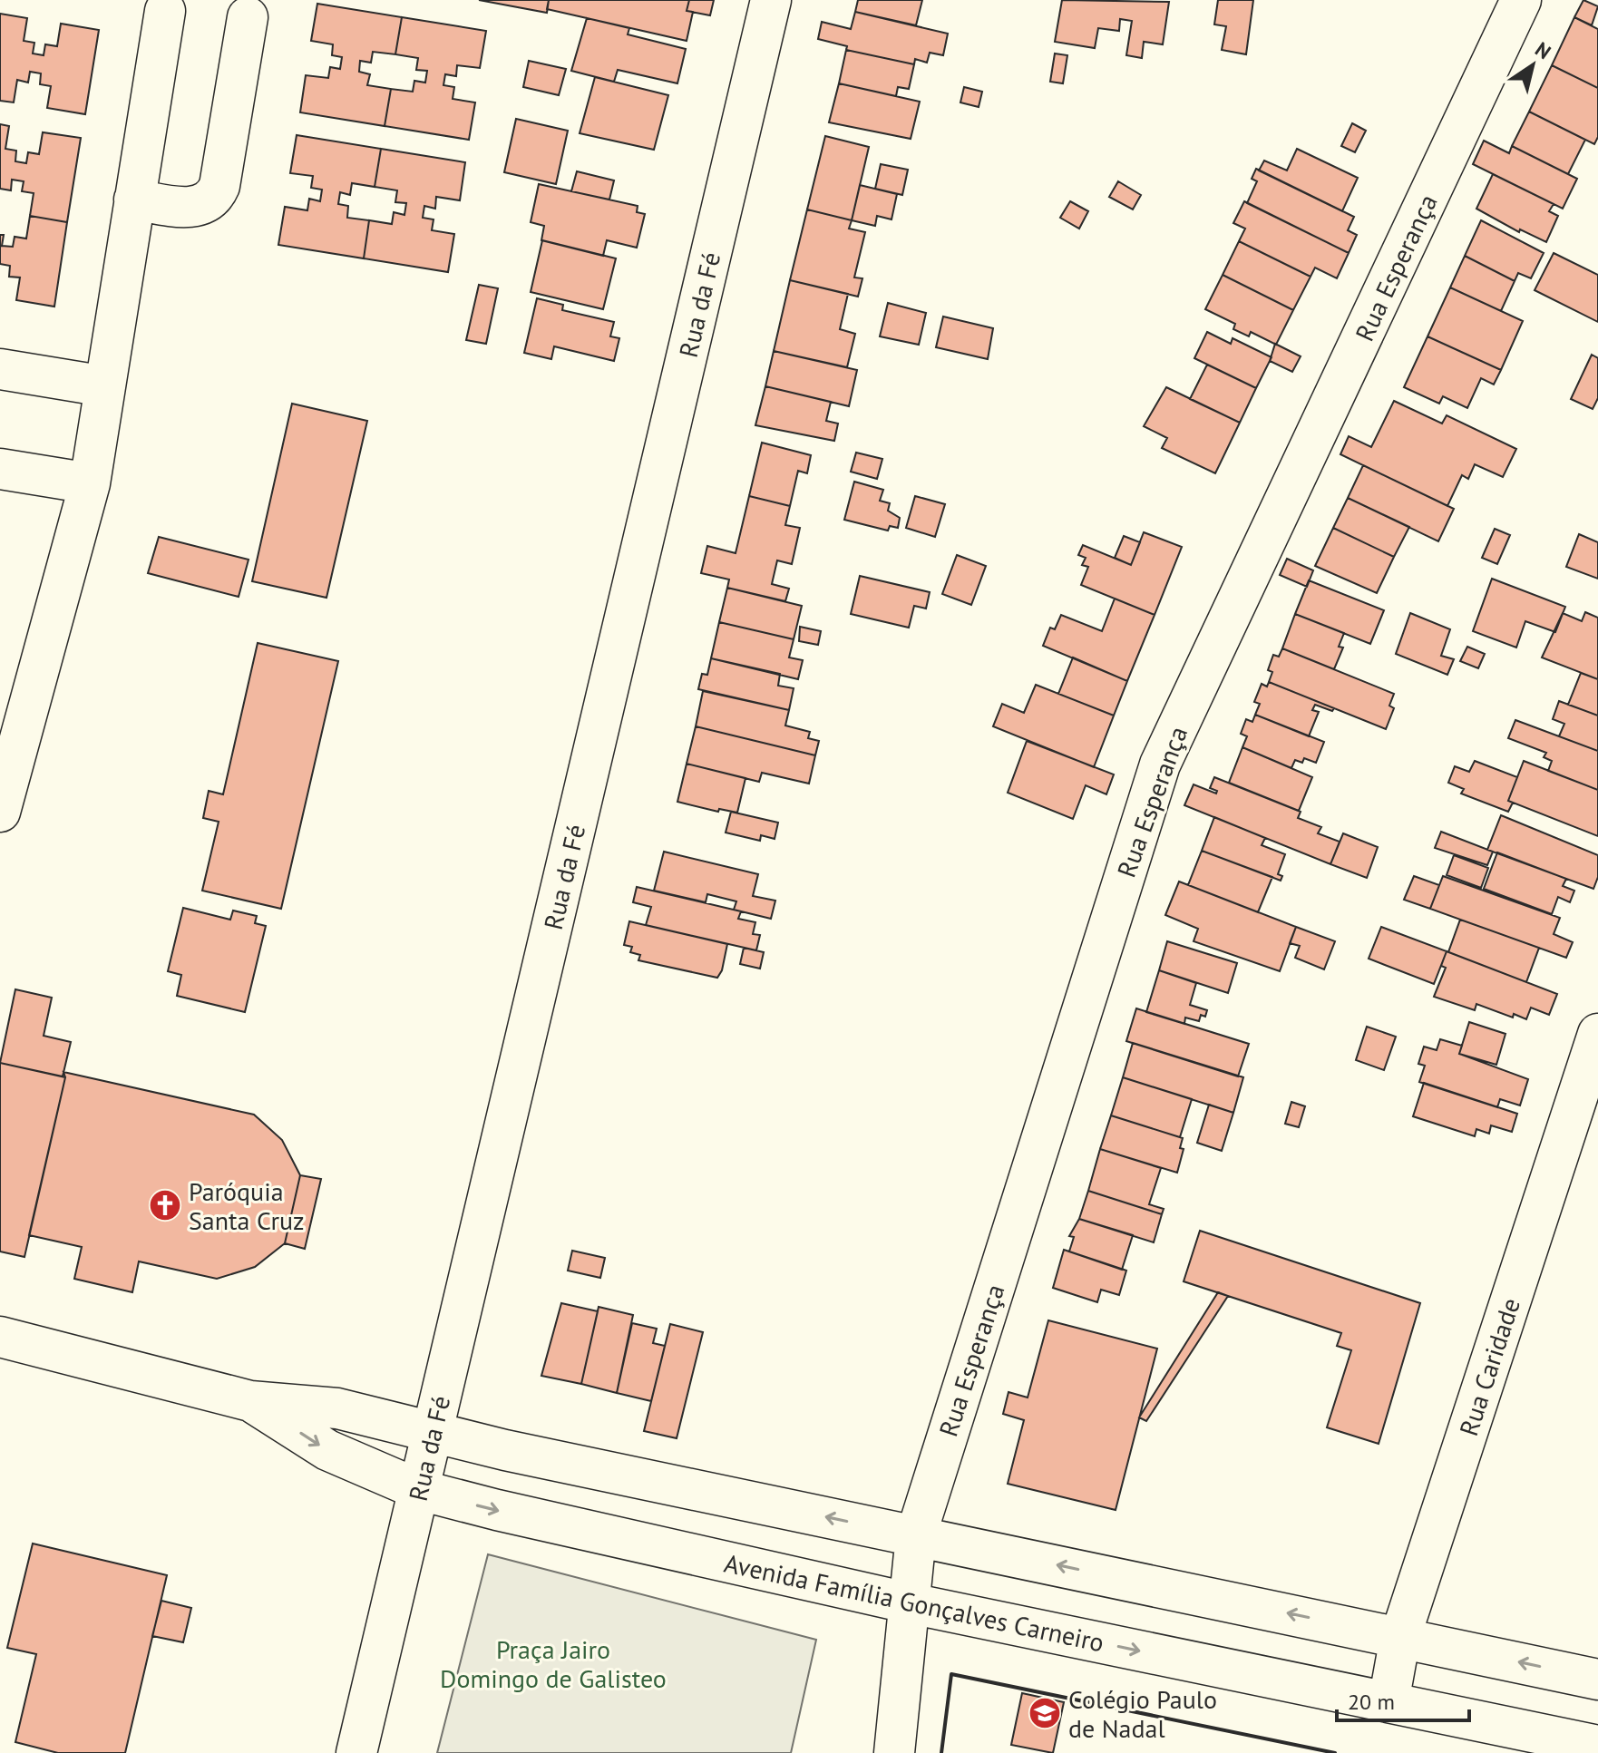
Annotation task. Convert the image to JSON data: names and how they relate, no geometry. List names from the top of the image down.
{
  "streets": {
    "street": [
      "Rua Esperança",
      "Rua da Fé",
      "Rua Caridade",
      "Avenida Família Gonçalves Carneiro"
    ]
  },
  "crossings": [
    ["Rua Esperança", "Avenida Família Gonçalves Carneiro"],
    ["Rua da Fé", "Avenida Família Gonçalves Carneiro"],
    ["Rua Caridade", "Avenida Família Gonçalves Carneiro"]
  ],
  "parks": ["Praça Jairo Domingo de Galisteo"],
  "places": {
    "church": ["Paróquia Santa Cruz"],
    "school or university": ["Colégio Paulo de Nadal"]
  },
  "scale_bar": "20 m",
  "north": "top right"
}
